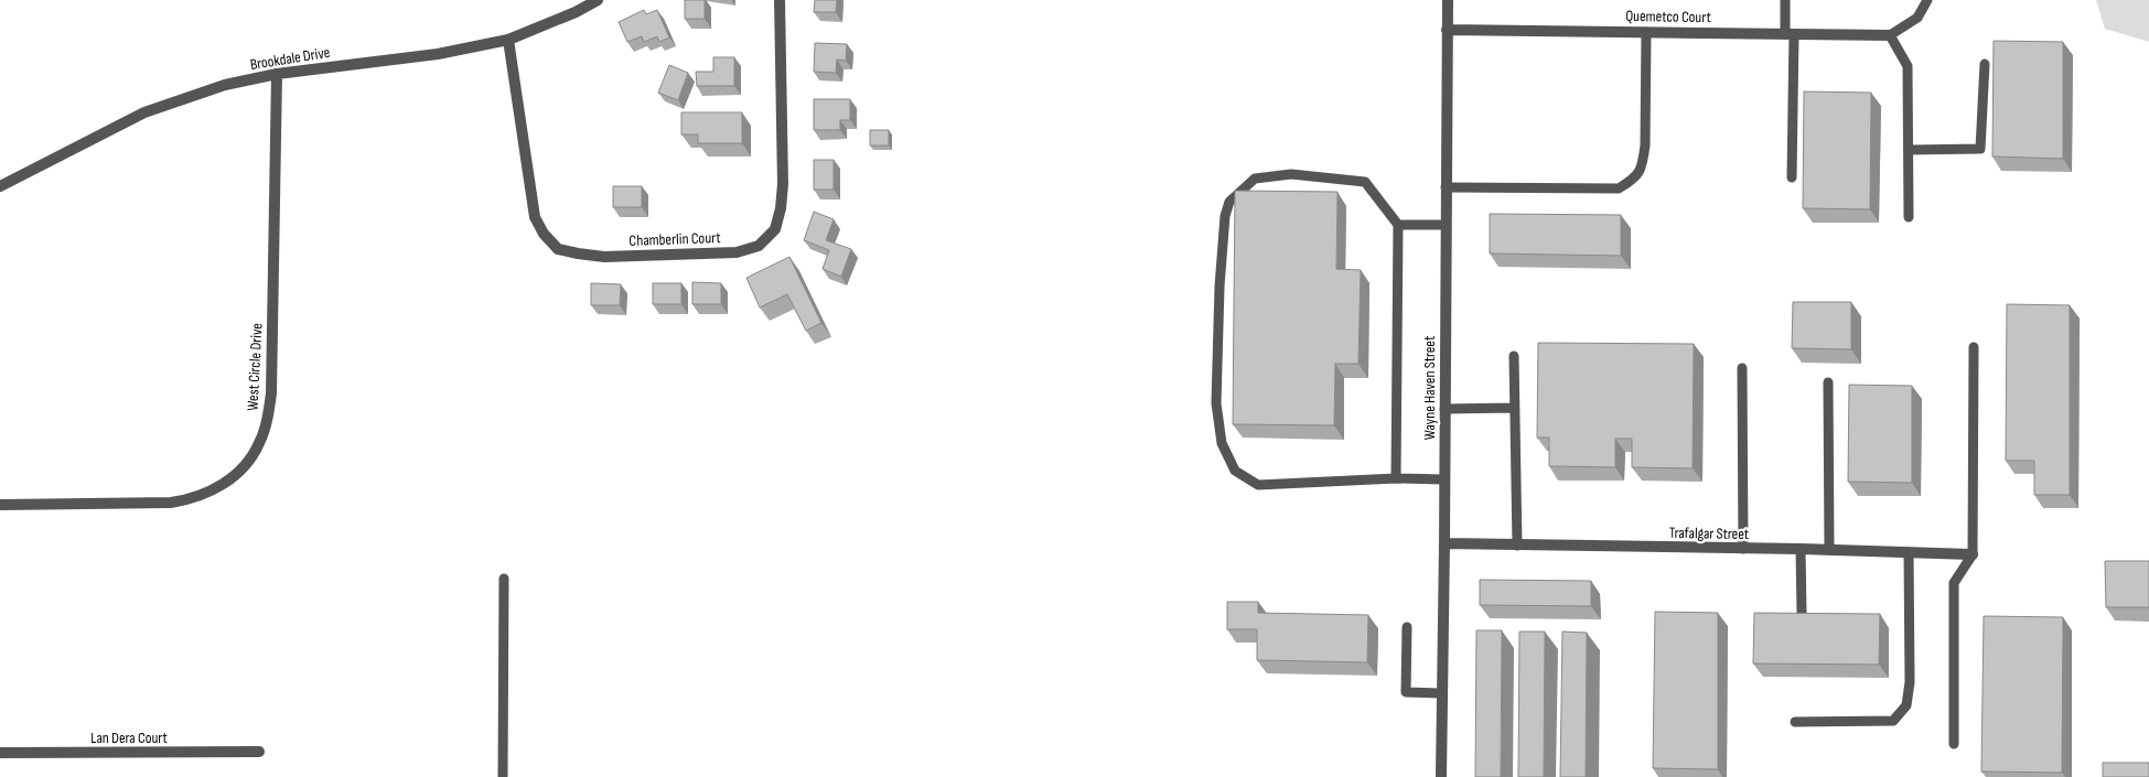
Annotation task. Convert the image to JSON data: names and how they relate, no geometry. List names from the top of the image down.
{
  "streets": {
    "street": [
      "Quemetco Court",
      "Brookdale Drive",
      "Chamberlin Court",
      "West Circle Drive",
      "Wayne Haven Street",
      "Trafalgar Street",
      "Lan Dera Court"
    ]
  },
  "crossings": [
    ["Quemetco Court", "Wayne Haven Street"],
    ["Brookdale Drive", "Chamberlin Court"],
    ["Brookdale Drive", "West Circle Drive"],
    ["Wayne Haven Street", "Trafalgar Street"]
  ]
}
